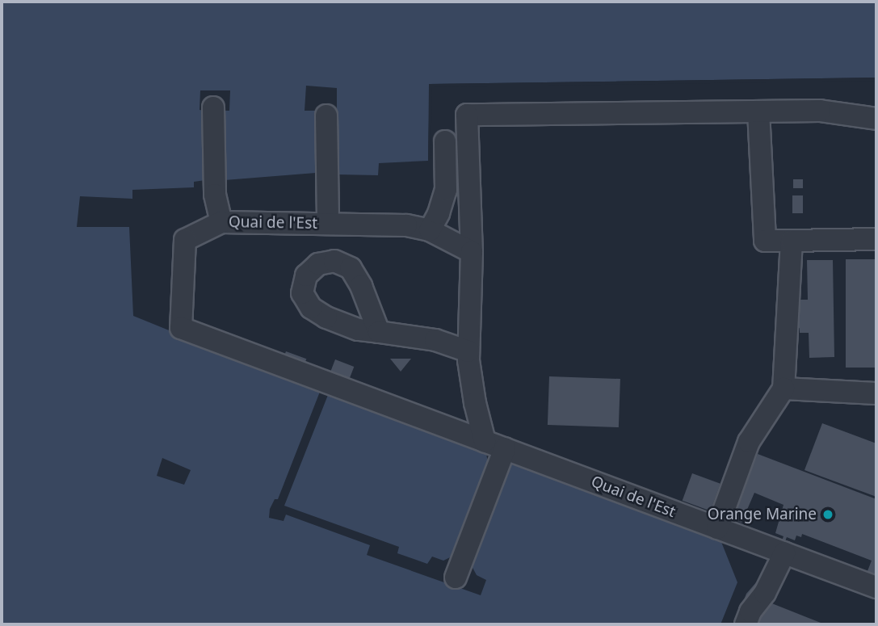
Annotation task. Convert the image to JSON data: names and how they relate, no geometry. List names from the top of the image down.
{
  "streets": {
    "lane": ["Quai de l'Est"]
  },
  "places": ["Orange Marine"]
}
